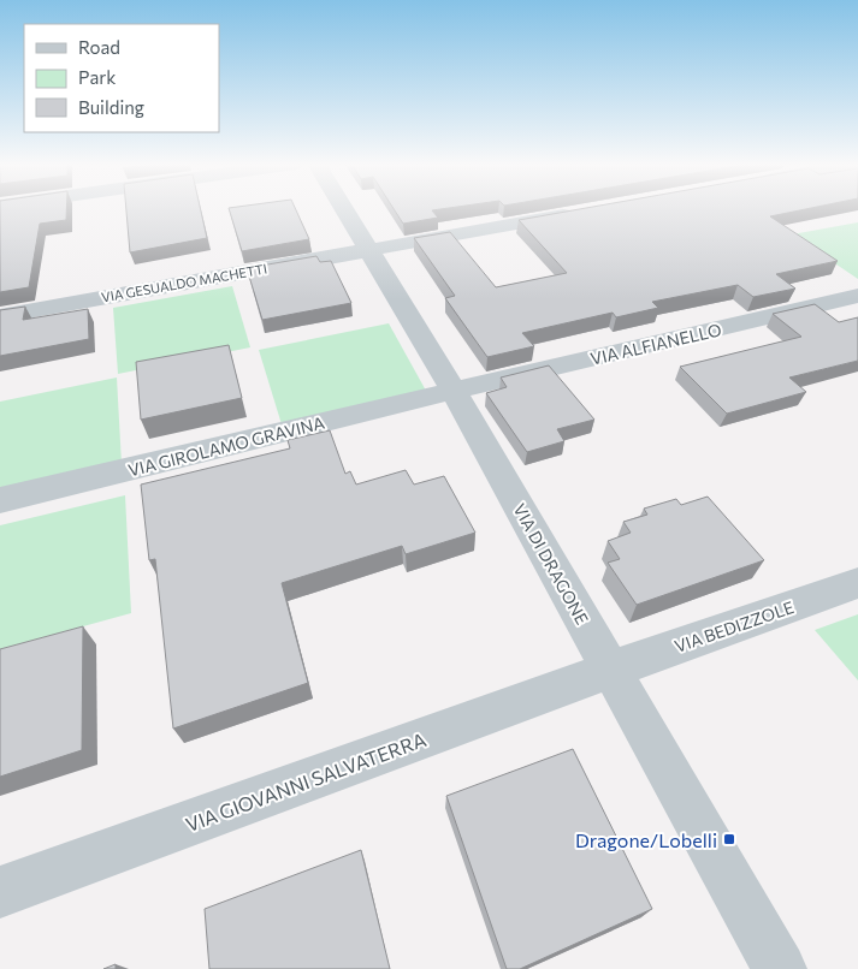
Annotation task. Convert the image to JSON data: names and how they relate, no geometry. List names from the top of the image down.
{
  "streets": {
    "street": [
      "VIA GESUALDO MACHETTI",
      "VIA ALFIANELLO",
      "VIA GIROLAMO GRAVINA",
      "VIA DI DRAGONE",
      "VIA BEDIZZOLE",
      "VIA GIOVANNI SALVATERRA"
    ]
  },
  "crossings": [
    ["VIA GESUALDO MACHETTI", "VIA DI DRAGONE"],
    ["VIA ALFIANELLO", "VIA GIROLAMO GRAVINA"],
    ["VIA ALFIANELLO", "VIA DI DRAGONE"],
    ["VIA GIROLAMO GRAVINA", "VIA DI DRAGONE"],
    ["VIA DI DRAGONE", "VIA BEDIZZOLE"],
    ["VIA DI DRAGONE", "VIA GIOVANNI SALVATERRA"],
    ["VIA BEDIZZOLE", "VIA GIOVANNI SALVATERRA"]
  ],
  "places": {
    "transit": ["Dragone/Lobelli"]
  },
  "legend": ["Road", "Park", "Building"]
}
